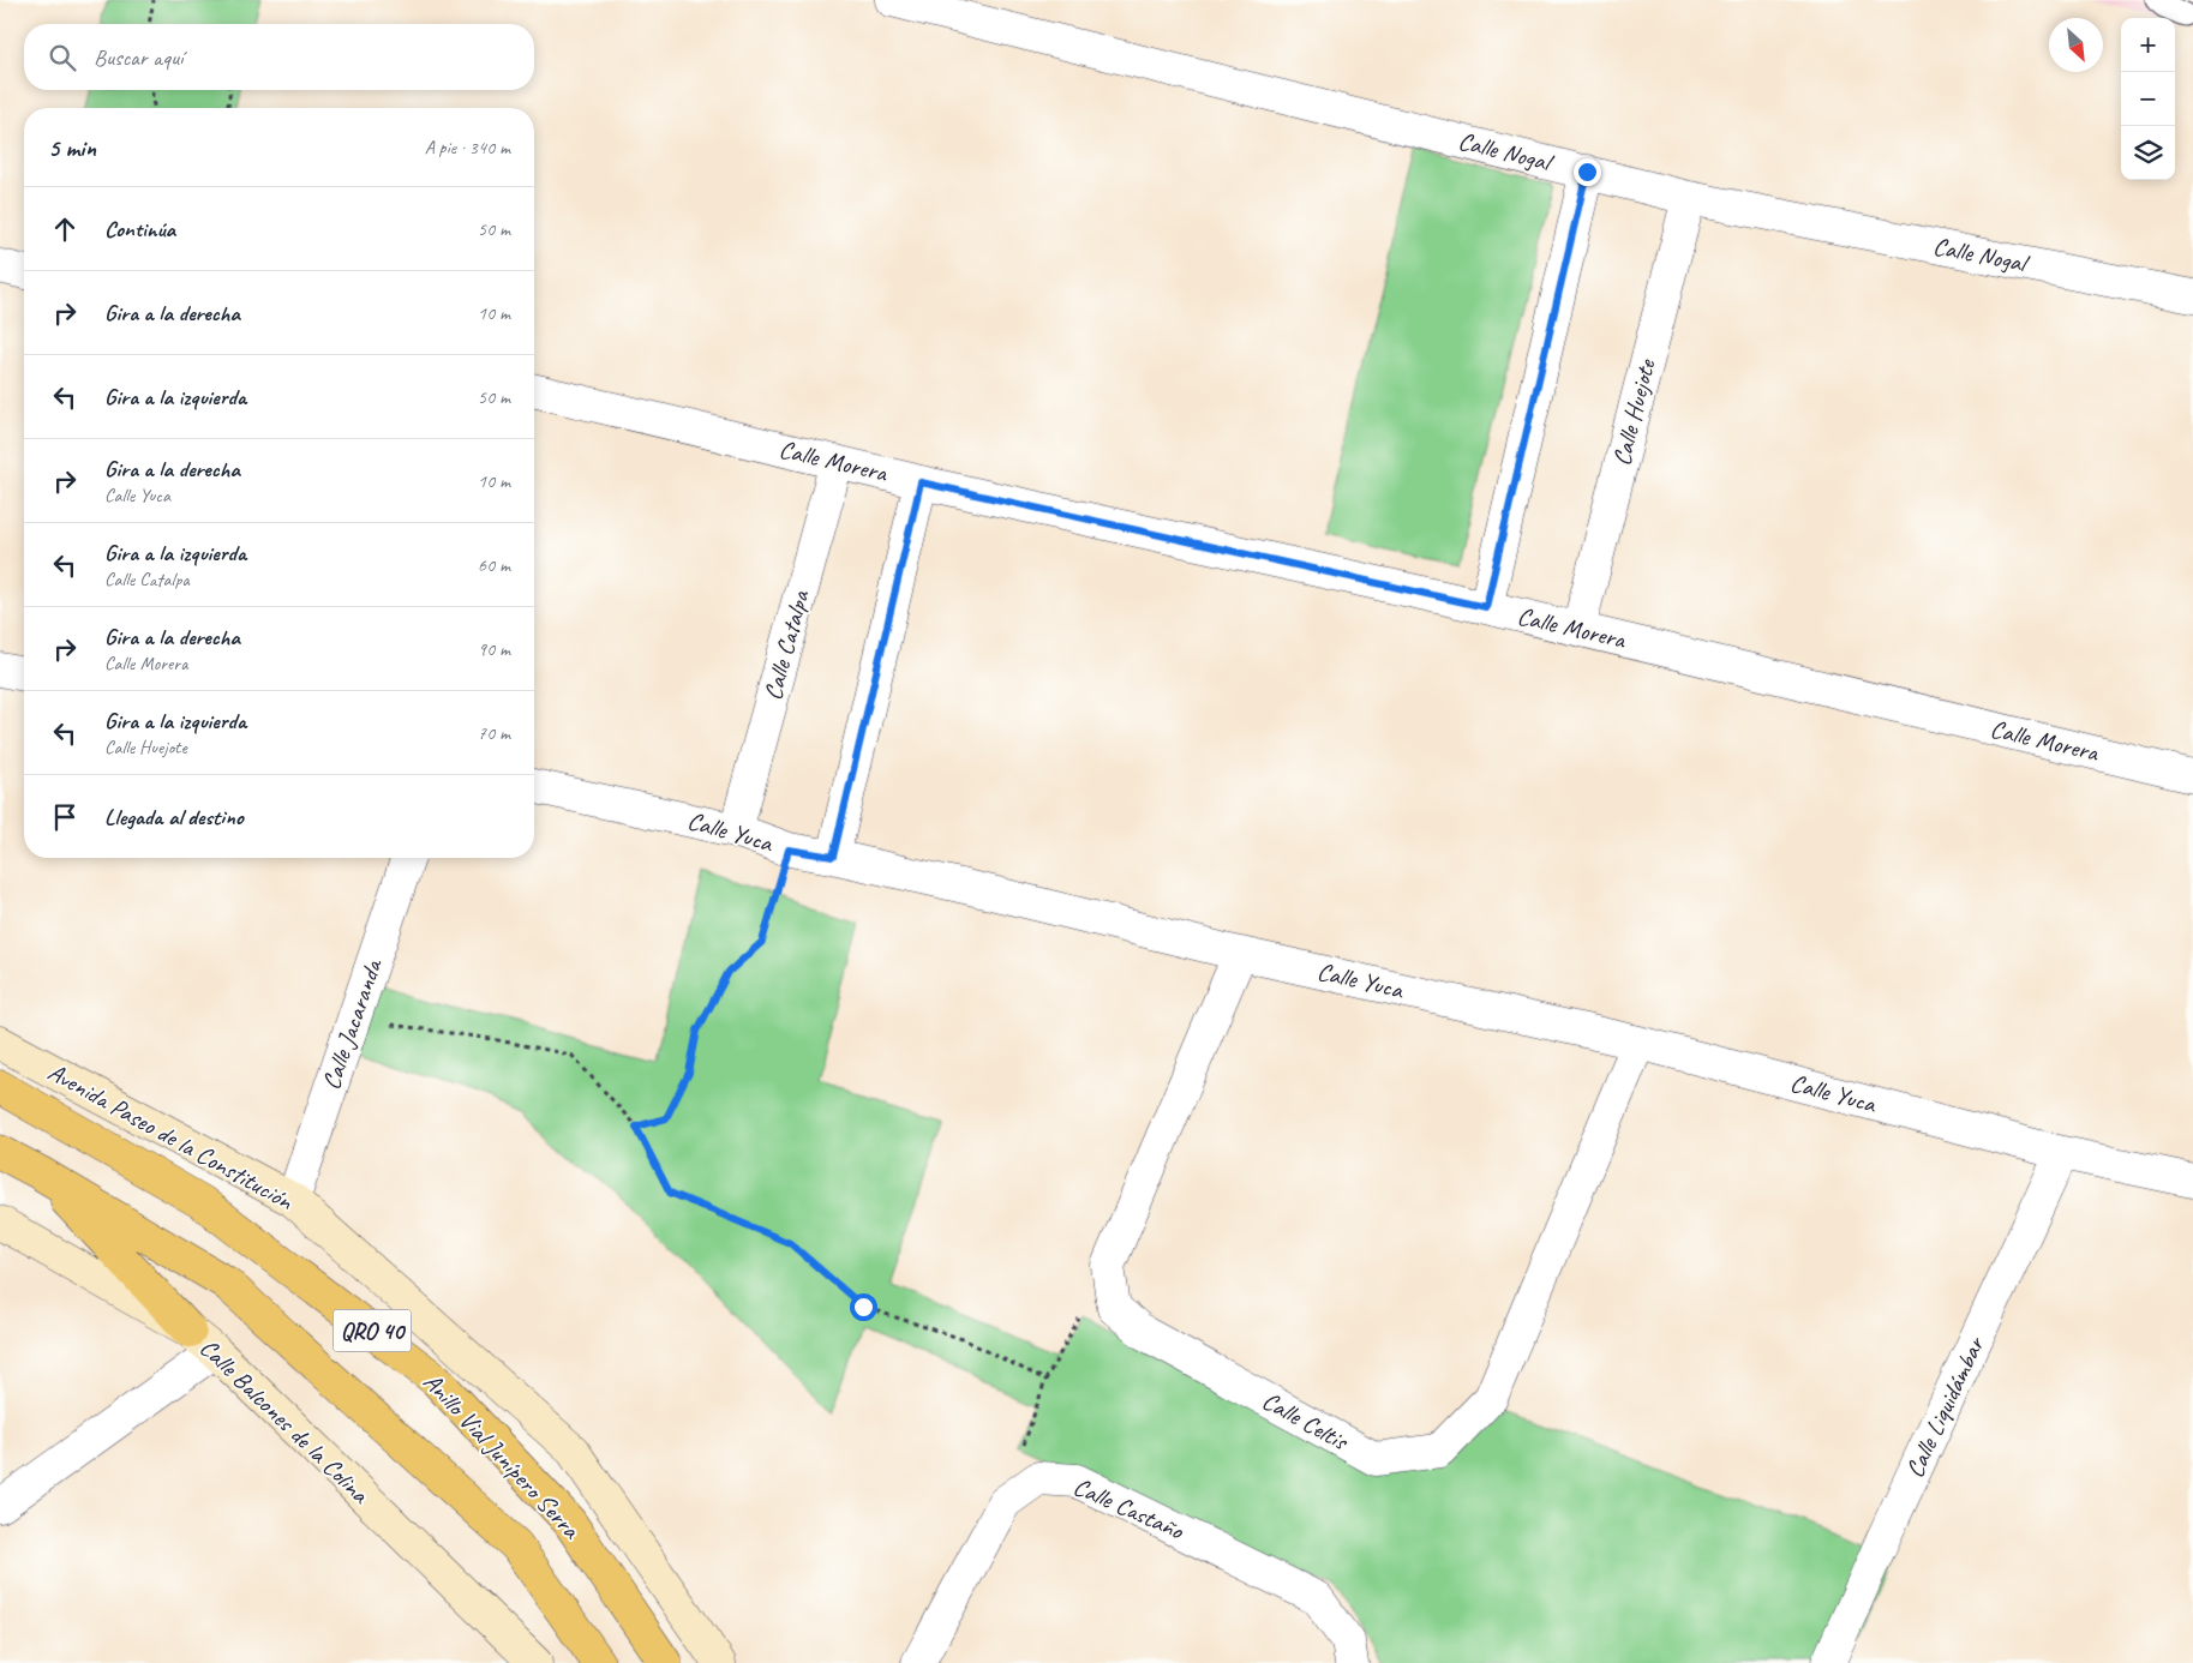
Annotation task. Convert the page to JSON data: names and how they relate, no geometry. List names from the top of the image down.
{
  "streets": {
    "highway": ["QRO 40", "Anillo Vial Junípero Serra"],
    "street": [
      "Calle Nogal",
      "Calle Huejote",
      "Calle Morera",
      "Calle Catalpa",
      "Calle Yuca",
      "Calle Jacaranda",
      "Avenida Paseo de la Constitución",
      "Calle Liquidámbar",
      "Calle Balcones de la Colina",
      "Calle Celtis",
      "Calle Castaño"
    ]
  },
  "crossings": [
    ["Calle Nogal", "Calle Huejote"],
    ["Calle Huejote", "Calle Morera"],
    ["Calle Morera", "Calle Catalpa"],
    ["Calle Catalpa", "Calle Yuca"],
    ["Calle Yuca", "Calle Liquidámbar"],
    ["Calle Yuca", "Calle Celtis"],
    ["Calle Jacaranda", "Avenida Paseo de la Constitución"]
  ],
  "north": "bottom right",
  "page": {
    "map_buttons": ["+", "−"],
    "search": "Buscar aquí",
    "heading": ["5 min", "A pie · 340 m"],
    "list": [
      ["Continúa", "50 m"],
      ["Gira a la derecha", "10 m"],
      ["Gira a la izquierda", "50 m"],
      ["Gira a la derecha", "Calle Yuca", "10 m"],
      ["Gira a la izquierda", "Calle Catalpa", "60 m"],
      ["Gira a la derecha", "Calle Morera", "90 m"],
      ["Gira a la izquierda", "Calle Huejote", "70 m"],
      "Llegada al destino"
    ]
  }
}
